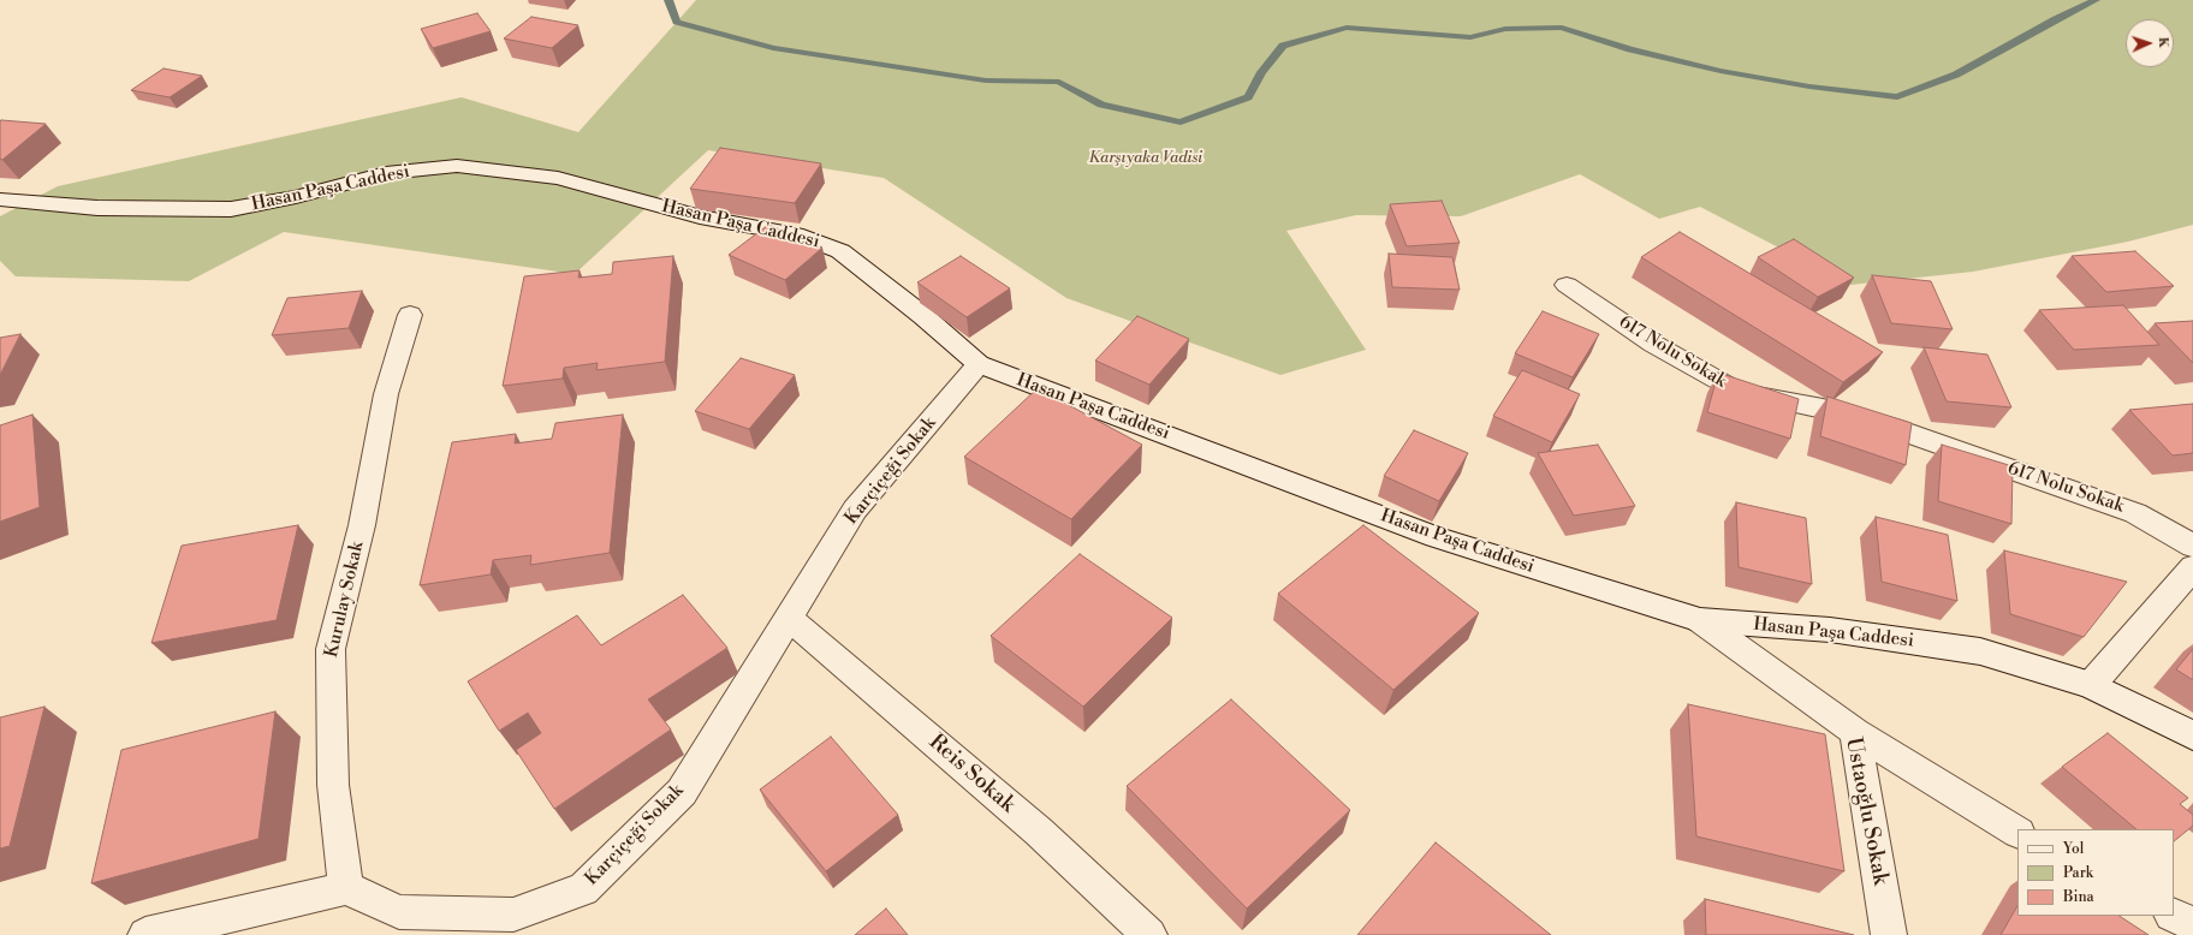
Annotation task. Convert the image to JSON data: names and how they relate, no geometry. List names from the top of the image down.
{
  "streets": {
    "street": [
      "Hasan Paşa Caddesi",
      "617 Nolu Sokak",
      "Karçiçeği Sokak",
      "Kurulay Sokak",
      "Reis Sokak",
      "Ustaoğlu Sokak"
    ]
  },
  "crossings": [
    ["Hasan Paşa Caddesi", "Karçiçeği Sokak"],
    ["Hasan Paşa Caddesi", "Ustaoğlu Sokak"],
    ["Karçiçeği Sokak", "Kurulay Sokak"],
    ["Karçiçeği Sokak", "Reis Sokak"]
  ],
  "parks": ["Karşıyaka Vadisi"],
  "legend": ["Yol", "Park", "Bina"],
  "north": "right"
}
